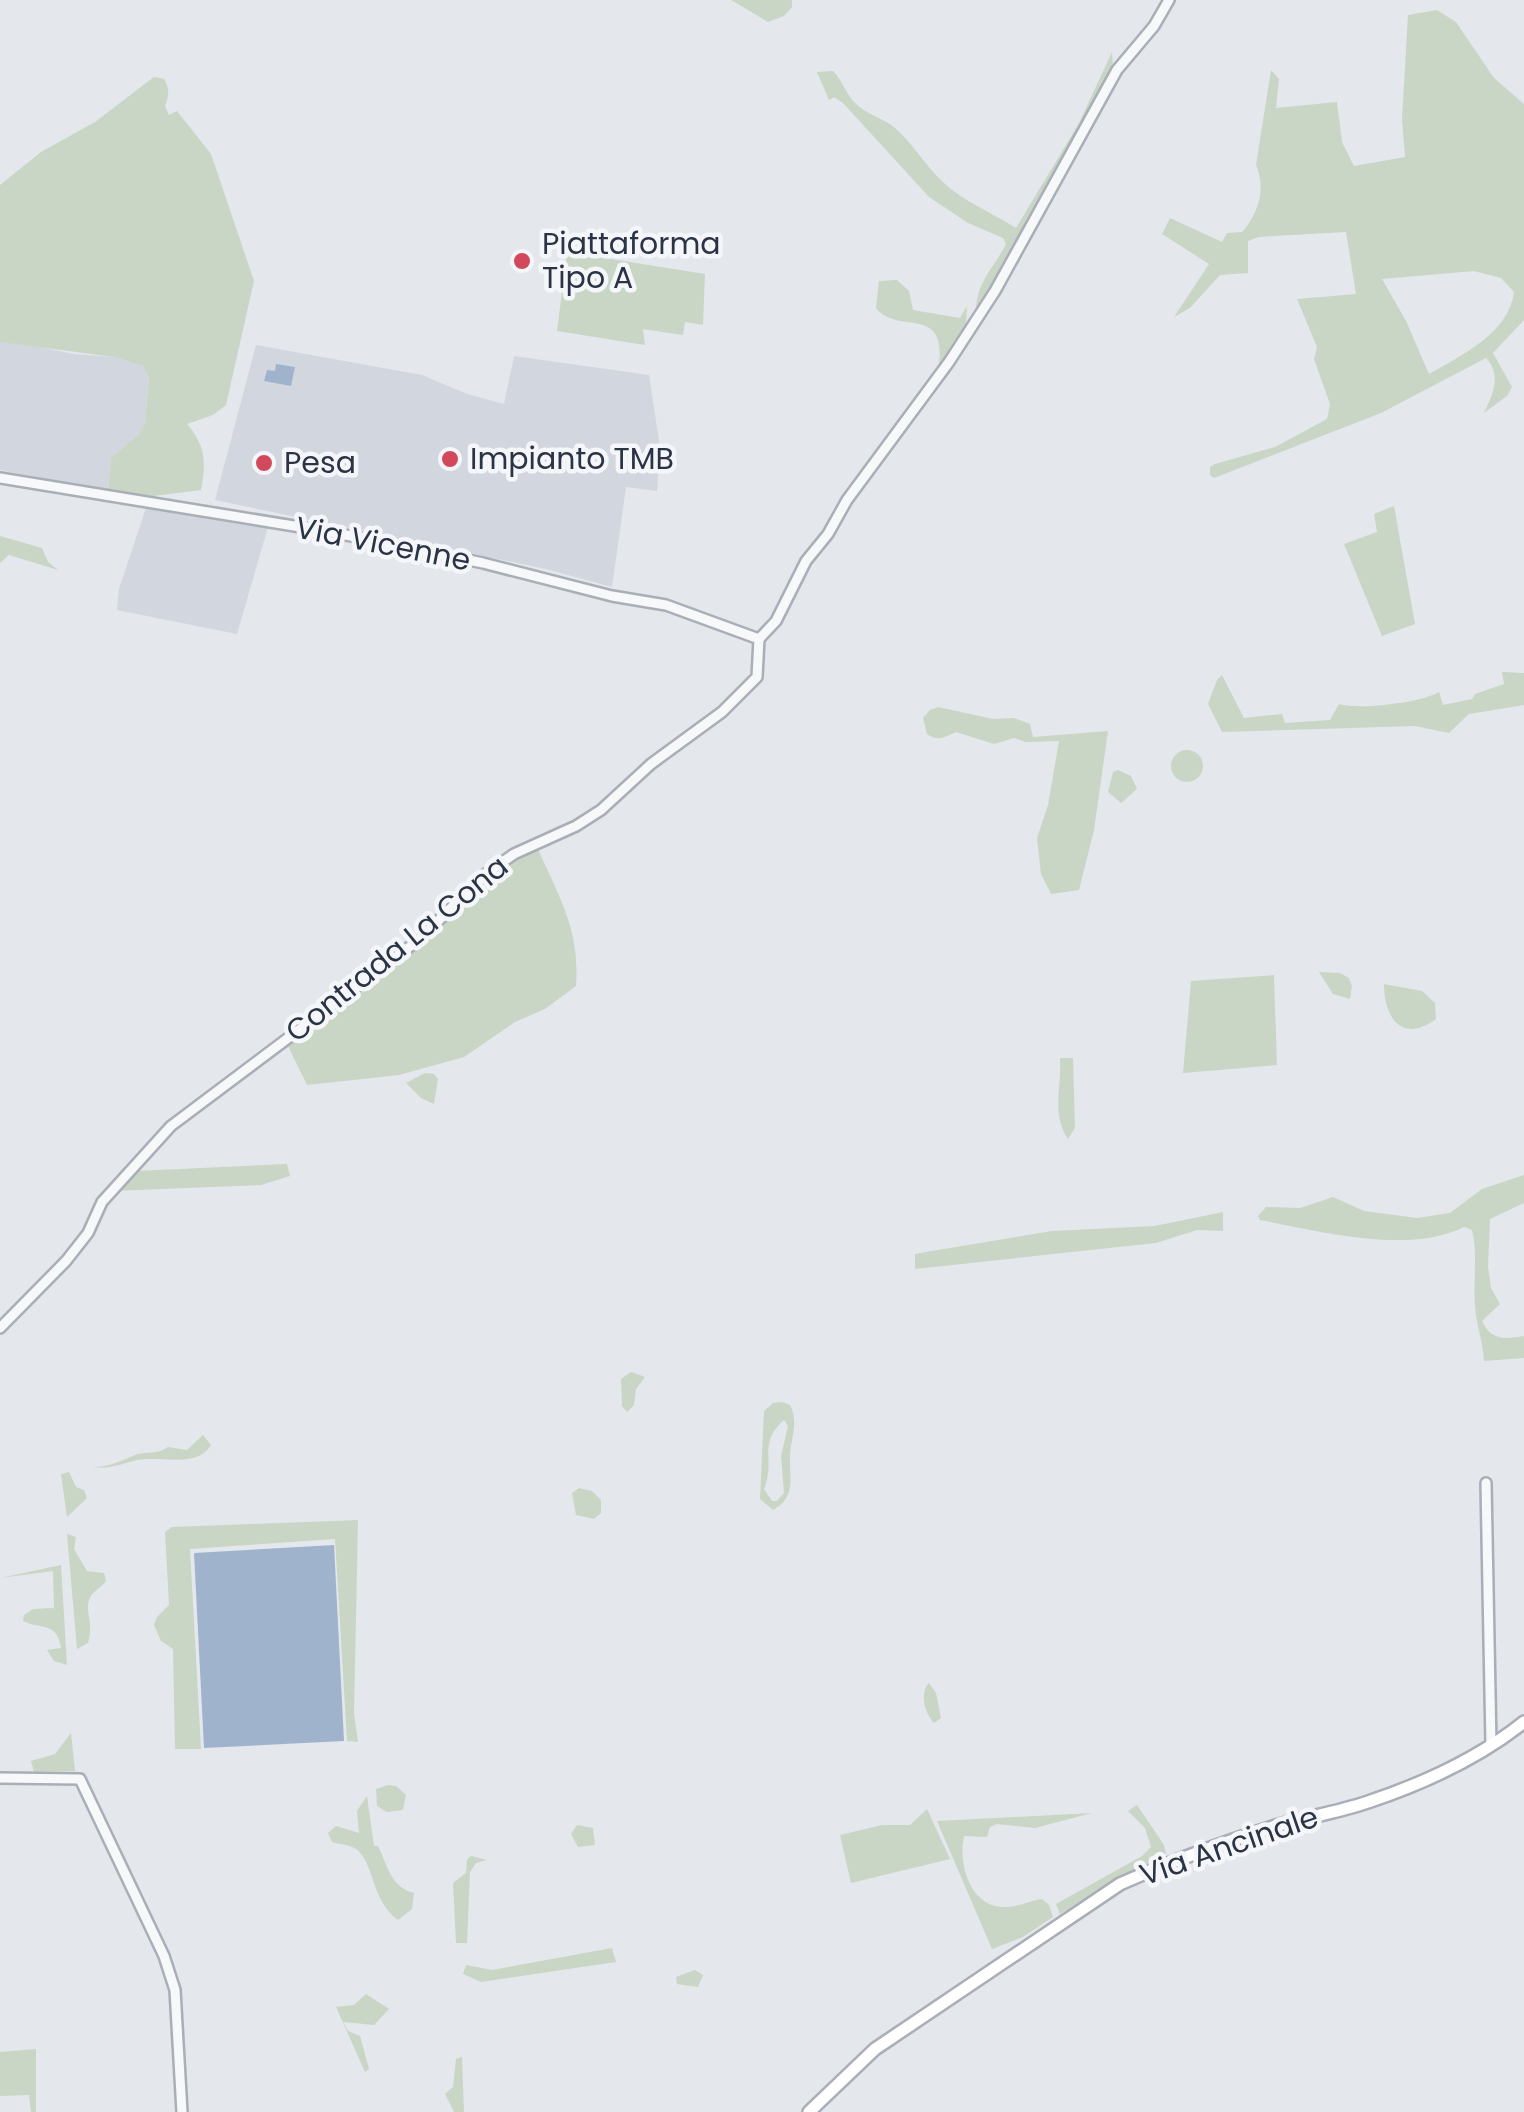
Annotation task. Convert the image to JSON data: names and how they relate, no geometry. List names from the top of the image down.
{
  "streets": {
    "main road": ["Via Ancinale"],
    "street": ["Via Vicenne", "Contrada La Cona"]
  },
  "crossings": [
    ["Via Vicenne", "Contrada La Cona"]
  ],
  "places": ["Piattaforma Tipo A", "Impianto TMB", "Pesa"]
}
